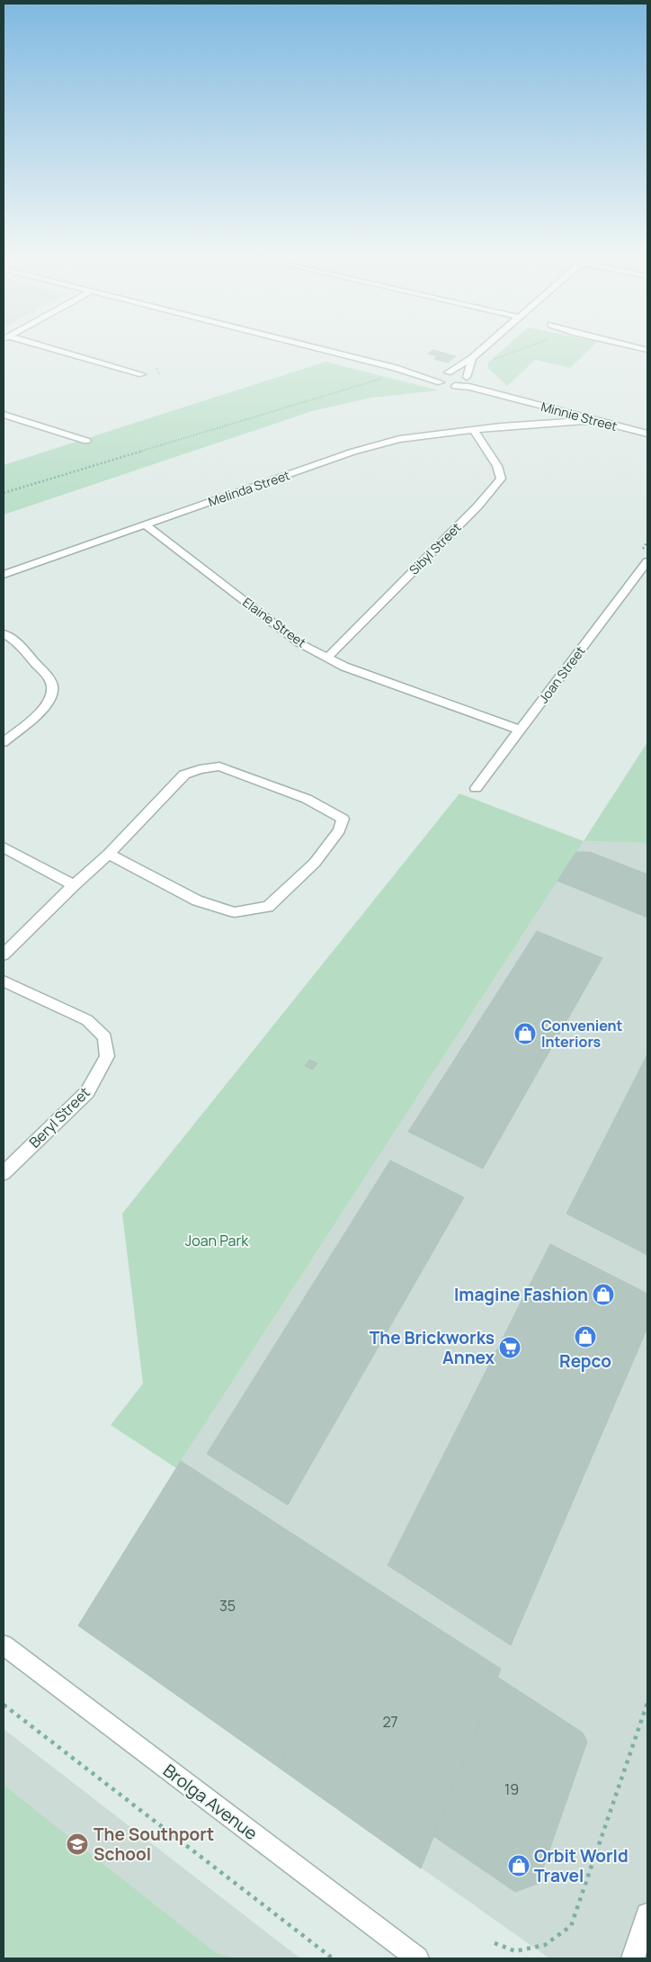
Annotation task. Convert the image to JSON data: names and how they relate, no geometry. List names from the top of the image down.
{
  "streets": {
    "street": [
      "Minnie Street",
      "Melinda Street",
      "Sibyl Street",
      "Elaine Street",
      "Joan Street",
      "Beryl Street",
      "Brolga Avenue"
    ]
  },
  "crossings": [
    ["Minnie Street", "Melinda Street"],
    ["Melinda Street", "Sibyl Street"],
    ["Melinda Street", "Elaine Street"],
    ["Sibyl Street", "Elaine Street"],
    ["Elaine Street", "Joan Street"]
  ],
  "parks": ["Joan Park"],
  "places": {
    "shop": [
      "Convenient Interiors",
      "Imagine Fashion",
      "Repco",
      "Orbit World Travel"
    ],
    "supermarket": ["The Brickworks Annex"],
    "school or university": ["The Southport School"]
  },
  "house_numbers": ["35", "27", "19"]
}
